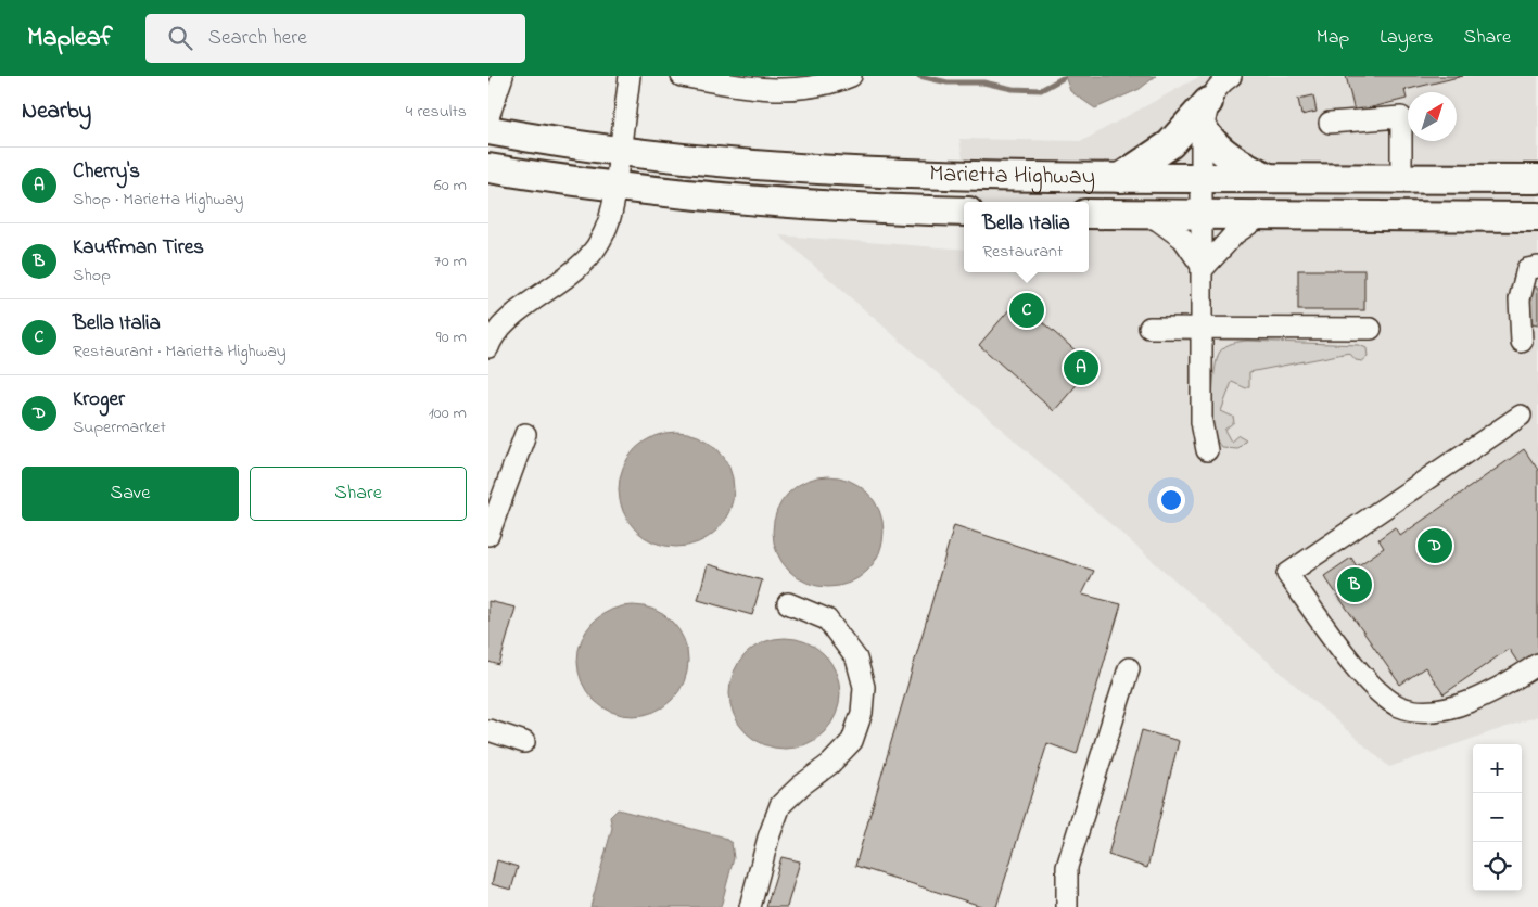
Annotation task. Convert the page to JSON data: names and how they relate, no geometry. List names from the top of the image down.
{
  "streets": {
    "highway": ["Marietta Highway"]
  },
  "north": "top right",
  "page": {
    "header": "Mapleaf",
    "search": "Search here",
    "nav": ["Map", "Layers", "Share"],
    "heading": ["Nearby", "4 results"],
    "list": [
      {
        "mark": "A",
        "name": "Cherry's",
        "note": "Shop · Marietta Highway",
        "value": "60 m"
      },
      {
        "mark": "B",
        "name": "Kauffman Tires",
        "note": "Shop",
        "value": "70 m"
      },
      {
        "mark": "C",
        "name": "Bella Italia",
        "note": "Restaurant · Marietta Highway",
        "value": "90 m"
      },
      {
        "mark": "D",
        "name": "Kroger",
        "note": "Supermarket",
        "value": "100 m"
      }
    ],
    "popup": ["Bella Italia", "Restaurant"],
    "pins": [
      "C",
      "A",
      "D",
      "B"
    ],
    "buttons": ["Save", "Share"],
    "map_buttons": ["+", "−"]
  }
}
